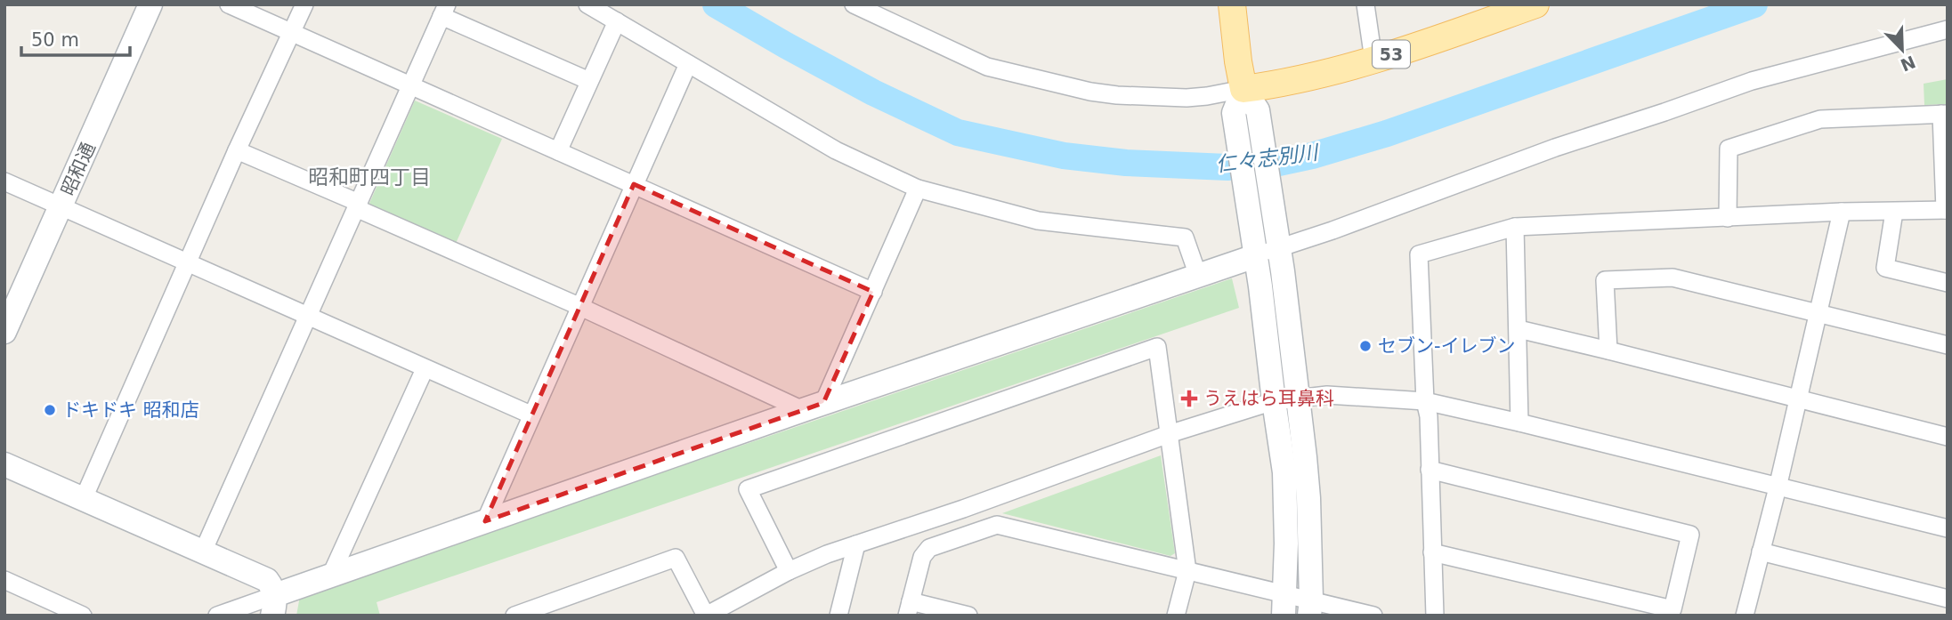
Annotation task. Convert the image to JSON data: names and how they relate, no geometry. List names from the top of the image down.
{
  "streets": {
    "main road": ["53"],
    "street": ["昭和通"]
  },
  "districts": ["昭和町四丁目"],
  "water": ["仁々志別川"],
  "places": {
    "other": ["セブン-イレブン", "ドキドキ 昭和店"],
    "health": ["うえはら耳鼻科"]
  },
  "scale_bar": "50 m",
  "north": "bottom right"
}
